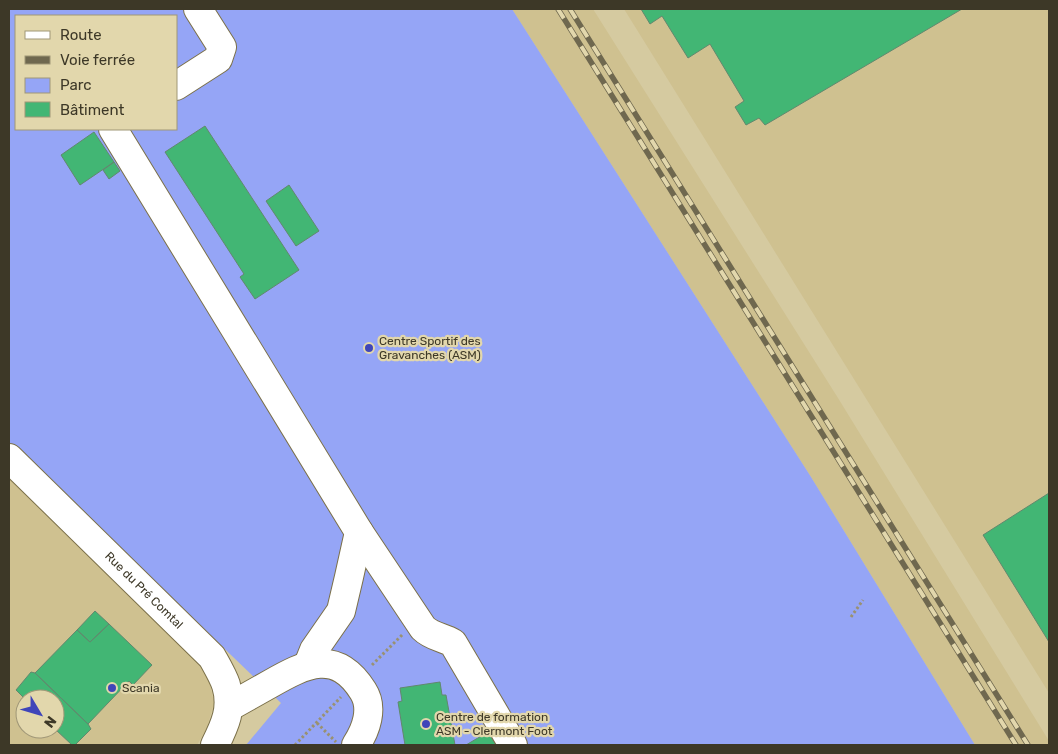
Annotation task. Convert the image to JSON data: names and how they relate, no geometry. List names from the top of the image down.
{
  "streets": {
    "street": ["Rue du Pré Comtal"]
  },
  "places": ["Centre Sportif des Gravanches (ASM)", "Scania", "Centre de formation ASM - Clermont Foot"],
  "legend": [
    "Route",
    "Voie ferrée",
    "Parc",
    "Bâtiment"
  ],
  "north": "bottom right"
}
